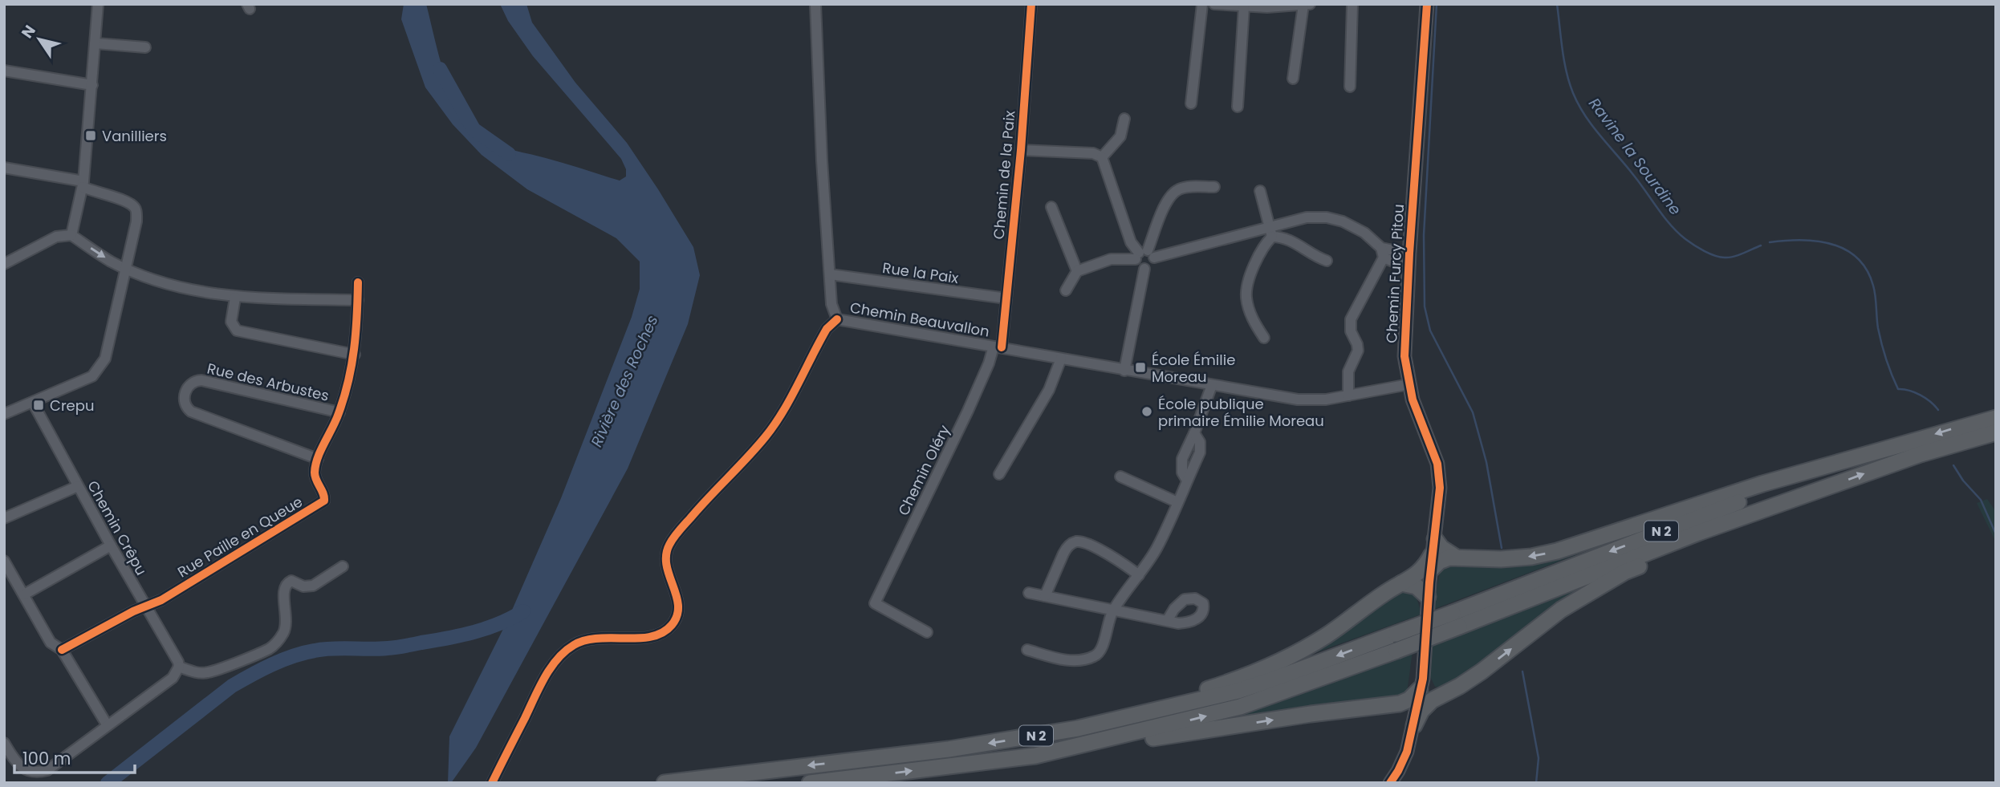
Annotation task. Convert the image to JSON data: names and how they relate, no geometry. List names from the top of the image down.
{
  "streets": {
    "highway": ["N 2"],
    "street": [
      "Chemin de la Paix",
      "Rue la Paix",
      "Chemin Furcy Pitou",
      "Chemin Beauvallon",
      "Rue des Arbustes",
      "Chemin Oléry",
      "Chemin Crêpu",
      "Rue Paille en Queue"
    ]
  },
  "crossings": [
    ["Chemin de la Paix", "Rue la Paix"],
    ["Chemin de la Paix", "Chemin Beauvallon"],
    ["Chemin de la Paix", "Chemin Oléry"],
    ["Rue la Paix", "Chemin Beauvallon"],
    ["Chemin Furcy Pitou", "Chemin Beauvallon"],
    ["Chemin Beauvallon", "Chemin Oléry"],
    ["Rue des Arbustes", "Rue Paille en Queue"],
    ["Chemin Crêpu", "Rue Paille en Queue"]
  ],
  "water": ["Ravine la Sourdine", "Rivière des Roches"],
  "places": {
    "transit": ["Vanilliers", "École Émilie Moreau", "Crepu"],
    "other": ["École publique primaire Émilie Moreau"]
  },
  "scale_bar": "100 m",
  "north": "top left"
}
